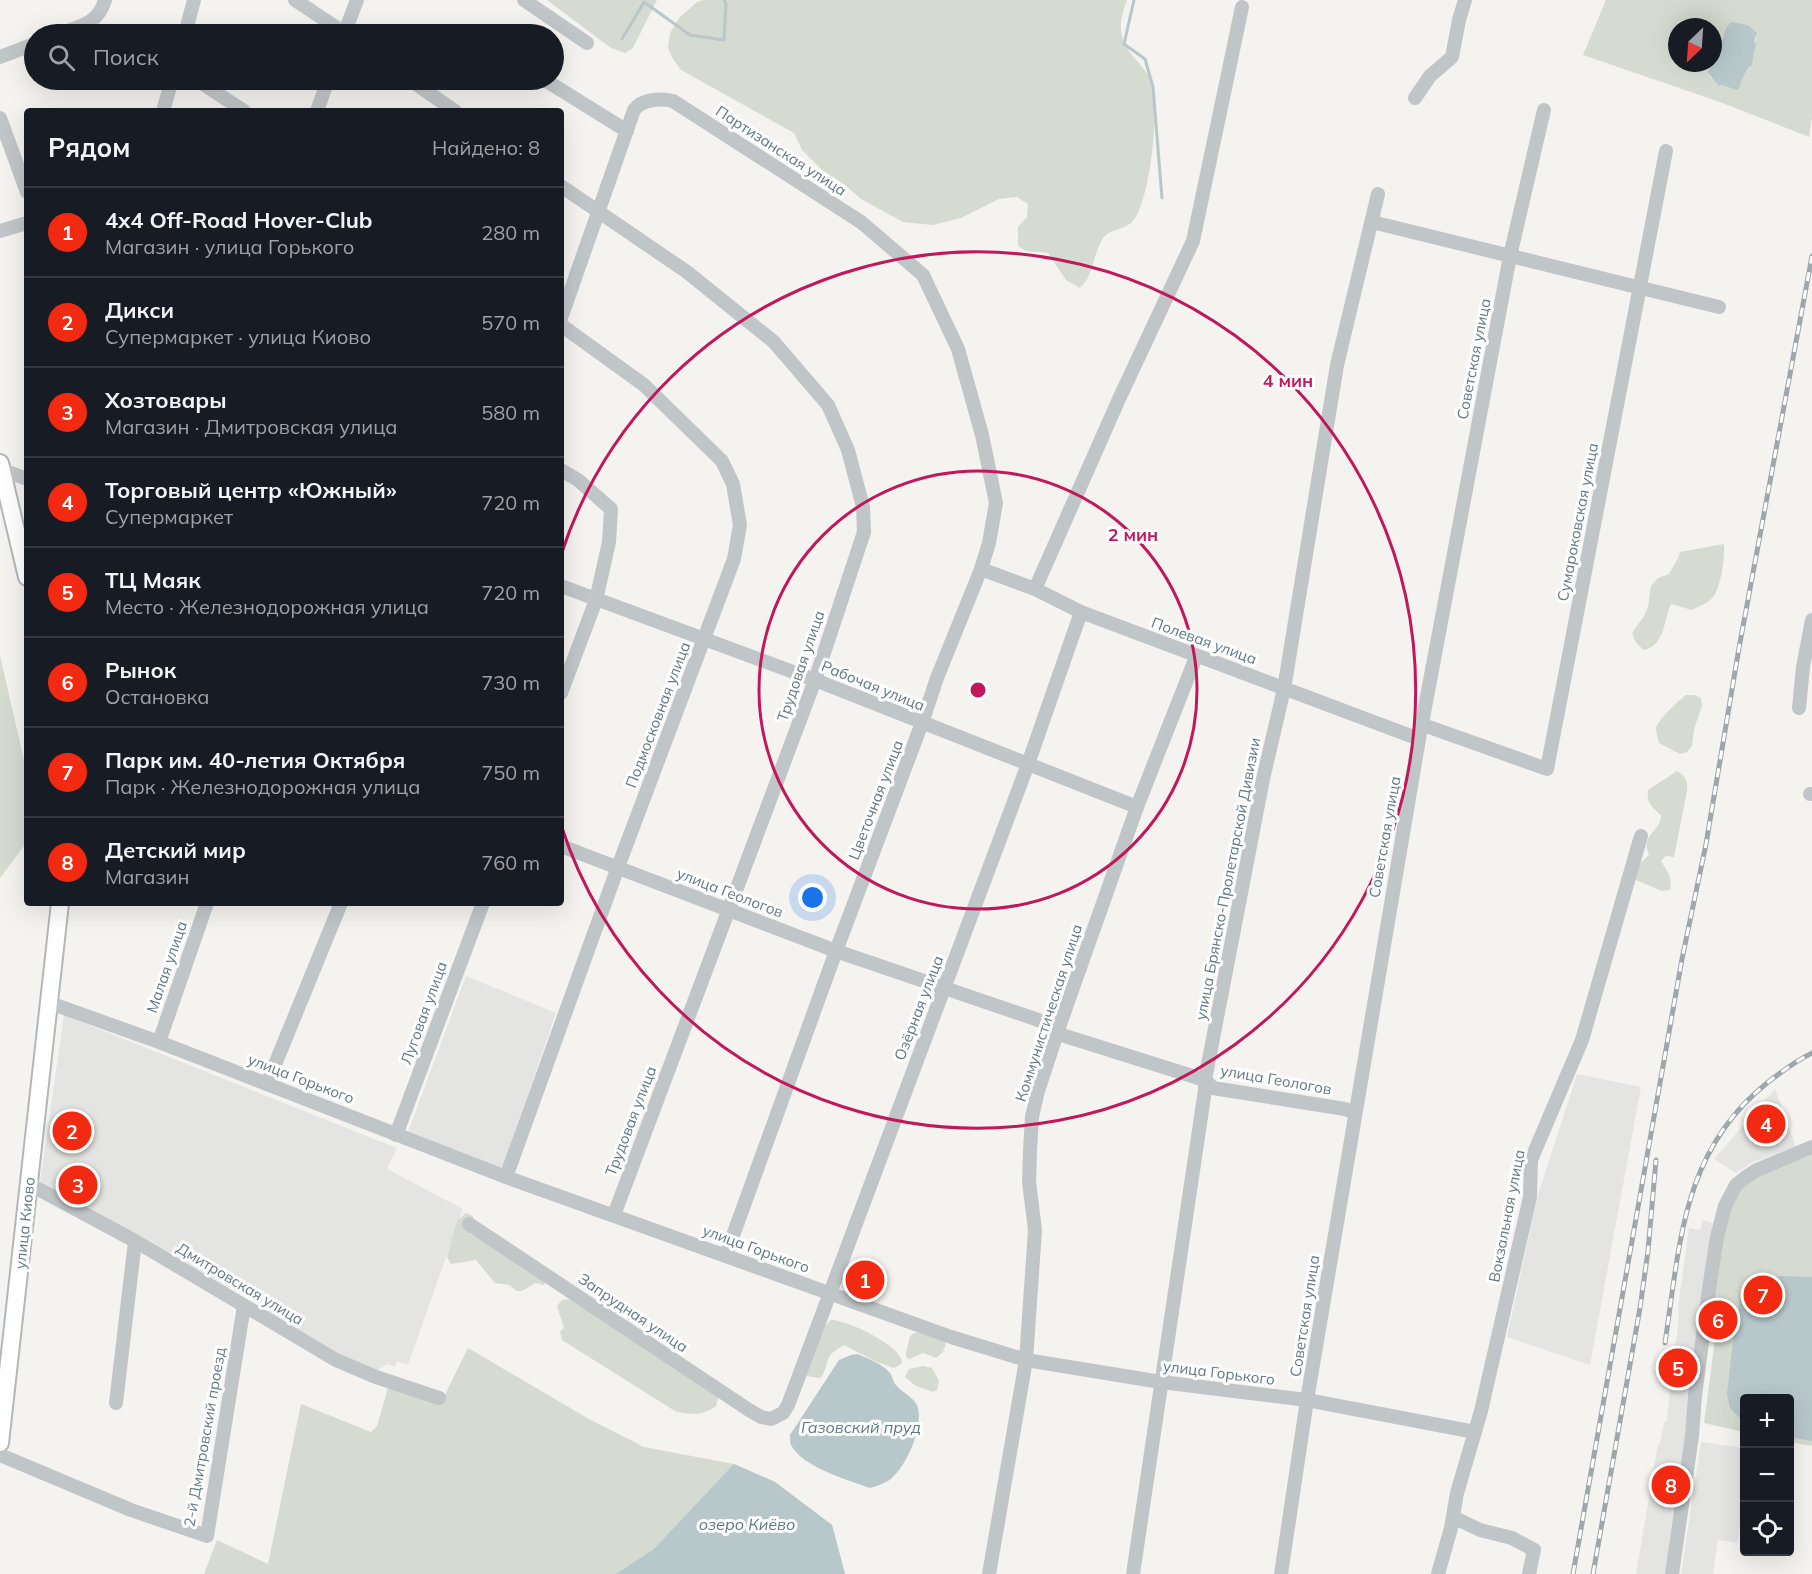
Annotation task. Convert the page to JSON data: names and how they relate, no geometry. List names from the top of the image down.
{
  "streets": {
    "main road": ["улица Киово"],
    "street": [
      "Партизанская улица",
      "Советская улица",
      "Сумароковская улица",
      "Полевая улица",
      "Трудовая улица",
      "Рабочая улица",
      "Подмосковная улица",
      "Цветочная улица",
      "улица Брянско-Пролетарской Дивизии",
      "улица Геологов",
      "Малая улица",
      "Озёрная улица",
      "Луговая улица",
      "Коммунистическая улица",
      "улица Горького",
      "Вокзальная улица",
      "Дмитровская улица",
      "Запрудная улица",
      "2-й Дмитровский проезд"
    ]
  },
  "crossings": [
    ["Партизанская улица", "Трудовая улица"],
    ["Партизанская улица", "Цветочная улица"],
    ["Советская улица", "Сумароковская улица"],
    ["Советская улица", "Полевая улица"],
    ["Советская улица", "улица Геологов"],
    ["Советская улица", "улица Горького"],
    ["Сумароковская улица", "Полевая улица"],
    ["Полевая улица", "Цветочная улица"],
    ["Полевая улица", "улица Брянско-Пролетарской Дивизии"],
    ["Полевая улица", "Озёрная улица"],
    ["Полевая улица", "Коммунистическая улица"],
    ["Трудовая улица", "Рабочая улица"],
    ["Трудовая улица", "улица Геологов"],
    ["Трудовая улица", "улица Горького"],
    ["Рабочая улица", "Подмосковная улица"],
    ["Рабочая улица", "Цветочная улица"],
    ["Рабочая улица", "Озёрная улица"],
    ["Рабочая улица", "Коммунистическая улица"],
    ["Подмосковная улица", "улица Геологов"],
    ["Подмосковная улица", "улица Горького"],
    ["Цветочная улица", "улица Геологов"],
    ["Цветочная улица", "улица Горького"],
    ["улица Брянско-Пролетарской Дивизии", "улица Геологов"],
    ["улица Брянско-Пролетарской Дивизии", "улица Горького"],
    ["улица Геологов", "Озёрная улица"],
    ["улица Геологов", "Коммунистическая улица"],
    ["Малая улица", "улица Горького"],
    ["Озёрная улица", "улица Горького"],
    ["Озёрная улица", "Запрудная улица"],
    ["Луговая улица", "улица Горького"],
    ["Коммунистическая улица", "улица Горького"],
    ["улица Горького", "Вокзальная улица"],
    ["улица Горького", "улица Киово"],
    ["улица Киово", "Дмитровская улица"],
    ["Дмитровская улица", "2-й Дмитровский проезд"]
  ],
  "water": ["Газовский пруд", "озеро Киёво"],
  "north": "bottom left",
  "page": {
    "search": "Поиск",
    "heading": ["Рядом", "Найдено: 8"],
    "list": [
      {
        "mark": "1",
        "name": "4x4 Off-Road Hover-Club",
        "note": "Магазин · улица Горького",
        "value": "280 m"
      },
      {
        "mark": "2",
        "name": "Дикси",
        "note": "Супермаркет · улица Киово",
        "value": "570 m"
      },
      {
        "mark": "3",
        "name": "Хозтовары",
        "note": "Магазин · Дмитровская улица",
        "value": "580 m"
      },
      {
        "mark": "4",
        "name": "Торговый центр «Южный»",
        "note": "Супермаркет",
        "value": "720 m"
      },
      {
        "mark": "5",
        "name": "ТЦ Маяк",
        "note": "Место · Железнодорожная улица",
        "value": "720 m"
      },
      {
        "mark": "6",
        "name": "Рынок",
        "note": "Остановка",
        "value": "730 m"
      },
      {
        "mark": "7",
        "name": "Парк им. 40-летия Октября",
        "note": "Парк · Железнодорожная улица",
        "value": "750 m"
      },
      {
        "mark": "8",
        "name": "Детский мир",
        "note": "Магазин",
        "value": "760 m"
      }
    ],
    "pins": [
      "4",
      "2",
      "3",
      "1",
      "7",
      "6",
      "5",
      "8"
    ],
    "map_buttons": ["+", "−"]
  },
  "rings": ["4 мин", "2 мин"]
}
